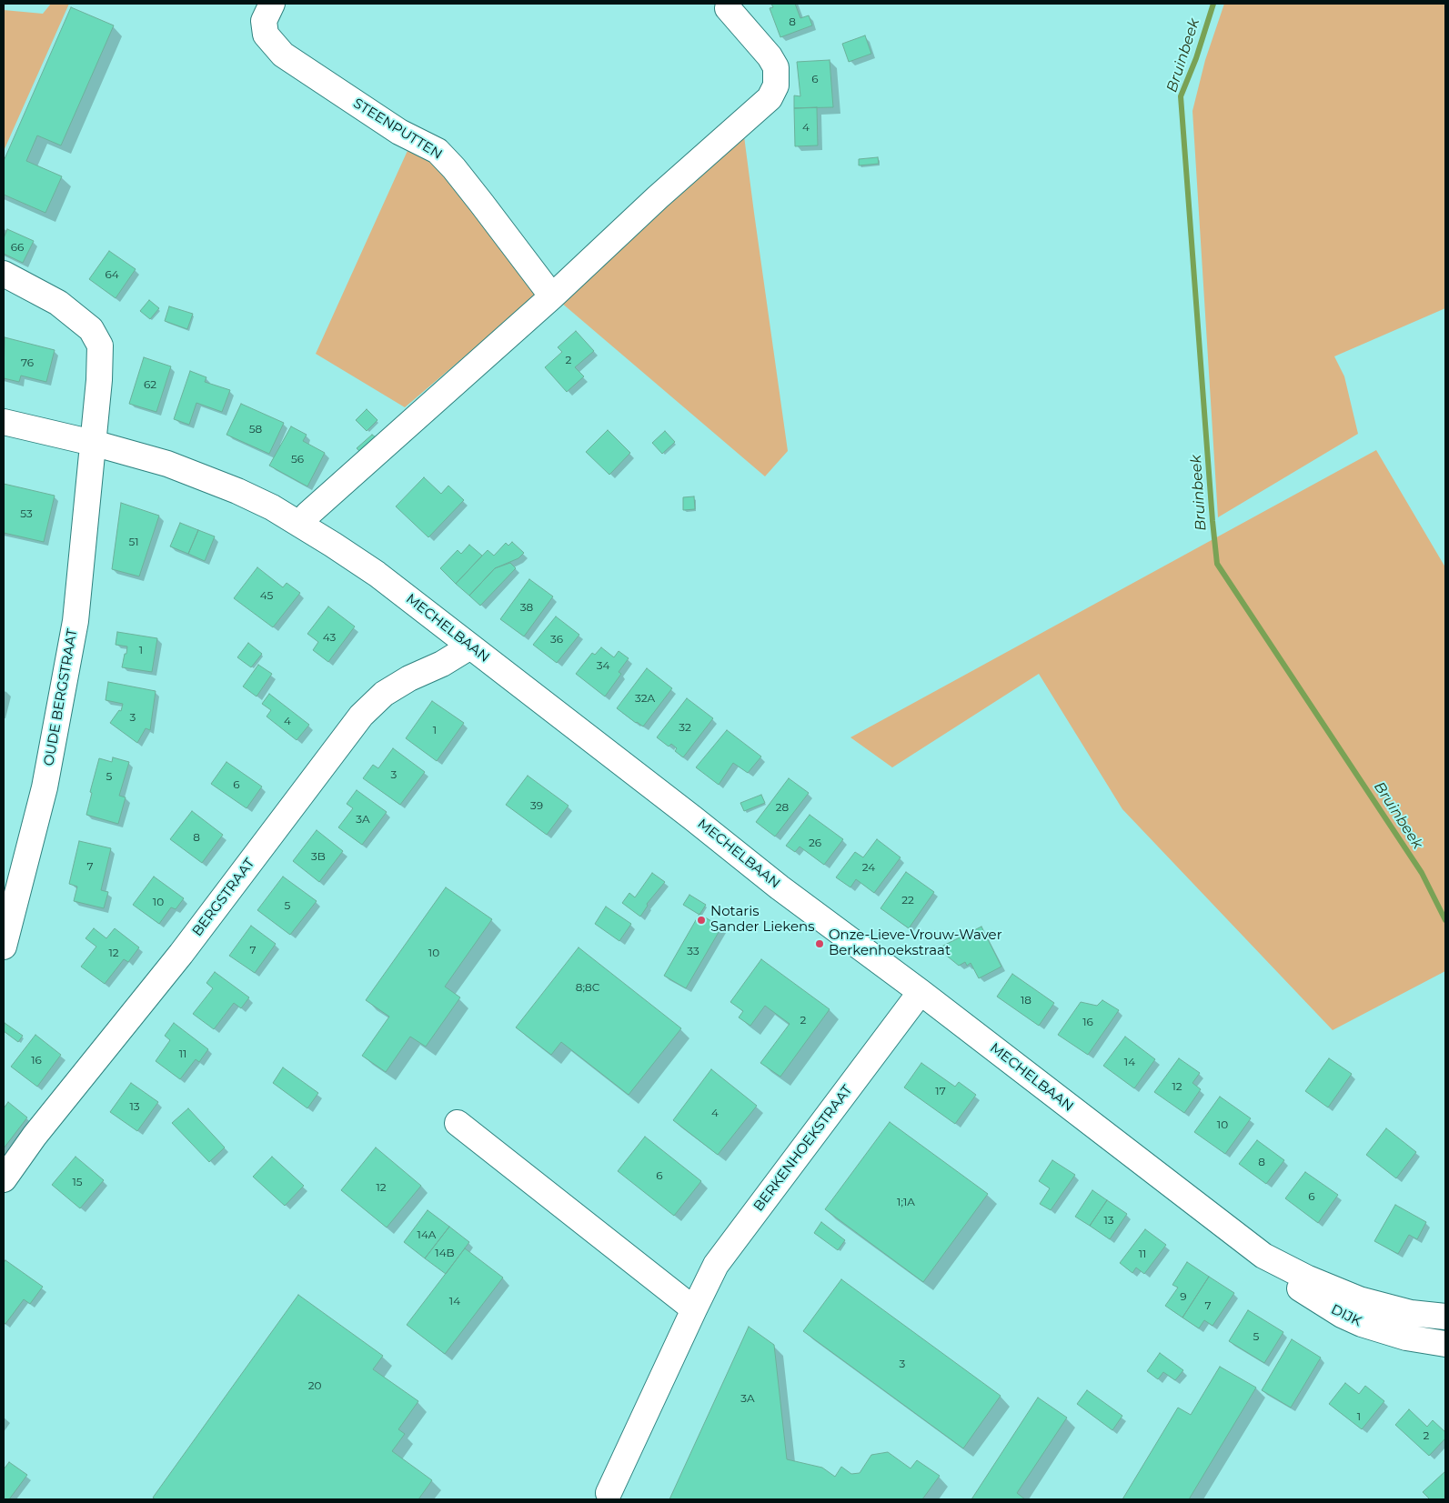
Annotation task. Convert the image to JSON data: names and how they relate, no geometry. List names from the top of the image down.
{
  "streets": {
    "street": [
      "STEENPUTTEN",
      "MECHELBAAN",
      "OUDE BERGSTRAAT",
      "BERGSTRAAT",
      "BERKENHOEKSTRAAT",
      "DIJK"
    ]
  },
  "crossings": [
    ["MECHELBAAN", "OUDE BERGSTRAAT"],
    ["MECHELBAAN", "BERGSTRAAT"],
    ["MECHELBAAN", "BERKENHOEKSTRAAT"],
    ["MECHELBAAN", "DIJK"]
  ],
  "water": ["Bruinbeek"],
  "places": ["Notaris Sander Liekens", "Onze-Lieve-Vrouw-Waver Berkenhoekstraat"],
  "house_numbers": [
    "8",
    "6",
    "4",
    "66",
    "64",
    "2",
    "76",
    "62",
    "58",
    "56",
    "53",
    "51",
    "45",
    "38",
    "43",
    "36",
    "1",
    "34",
    "32A",
    "3",
    "4",
    "32",
    "1",
    "3",
    "5",
    "6",
    "39",
    "28",
    "3A",
    "8",
    "26",
    "3B",
    "7",
    "24",
    "22",
    "10",
    "5",
    "7",
    "33",
    "12",
    "10",
    "8;8C",
    "18",
    "2",
    "16",
    "11",
    "16",
    "14",
    "12",
    "17",
    "13",
    "4",
    "10",
    "8",
    "6",
    "15",
    "12",
    "6",
    "1;1A",
    "13",
    "14A",
    "14B",
    "11",
    "9",
    "14",
    "7",
    "5",
    "3",
    "20",
    "3A",
    "1",
    "2"
  ]
}
